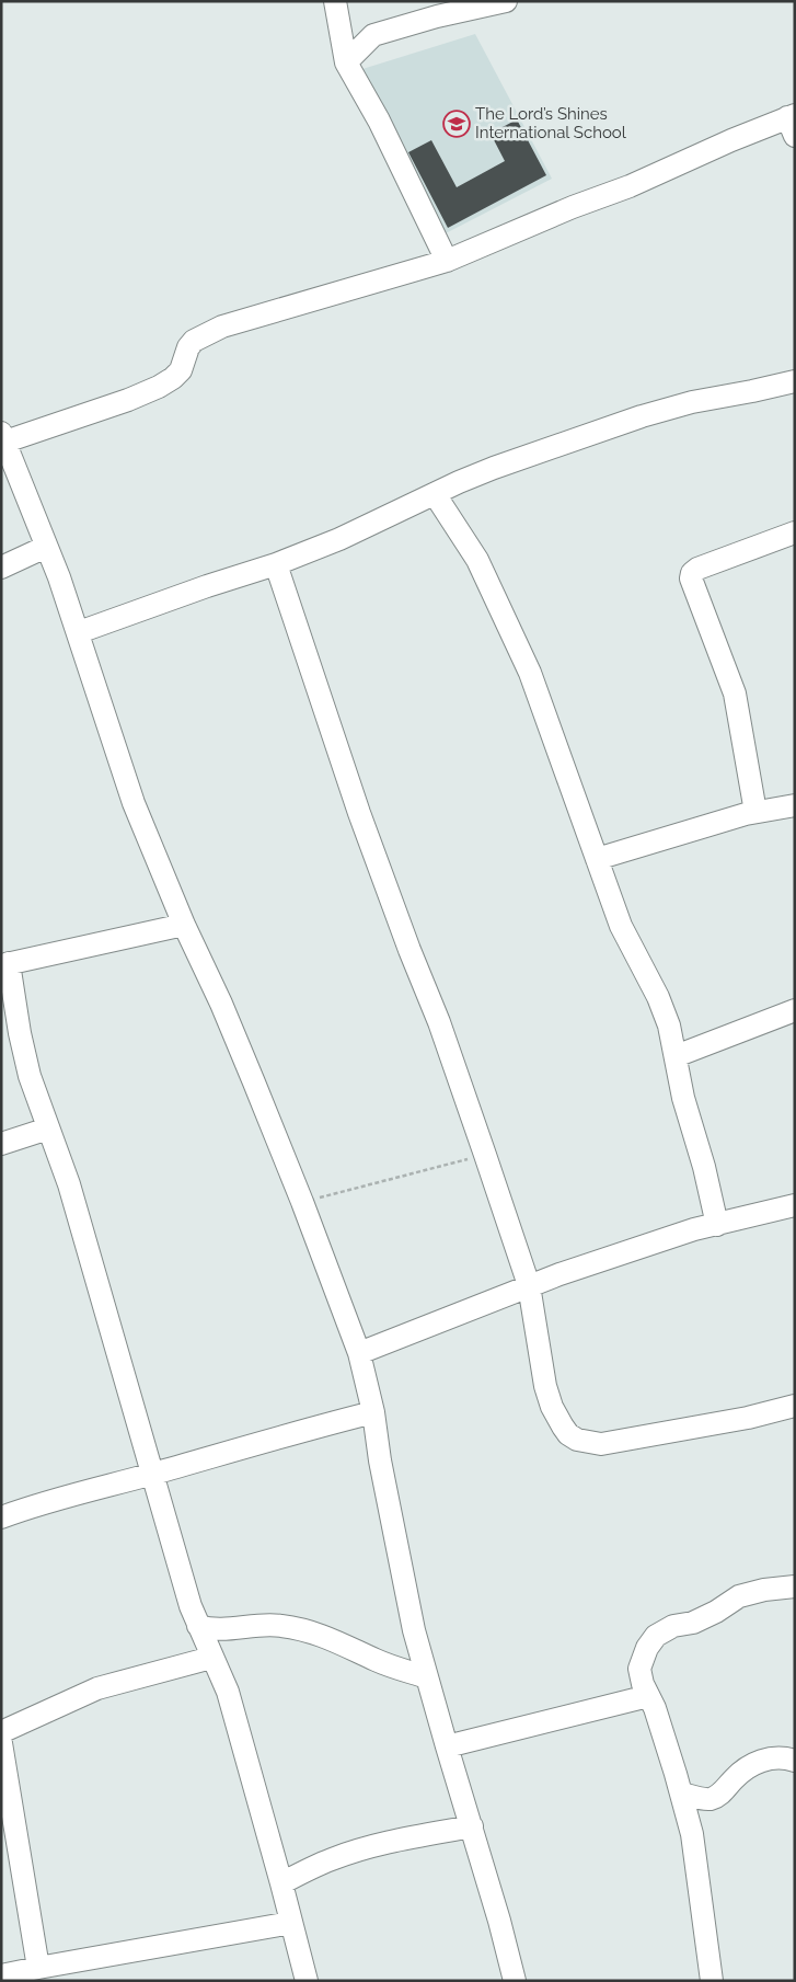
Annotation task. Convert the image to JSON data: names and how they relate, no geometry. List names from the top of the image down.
{
  "places": {
    "school or university": ["The Lord’s Shines International School"]
  }
}
